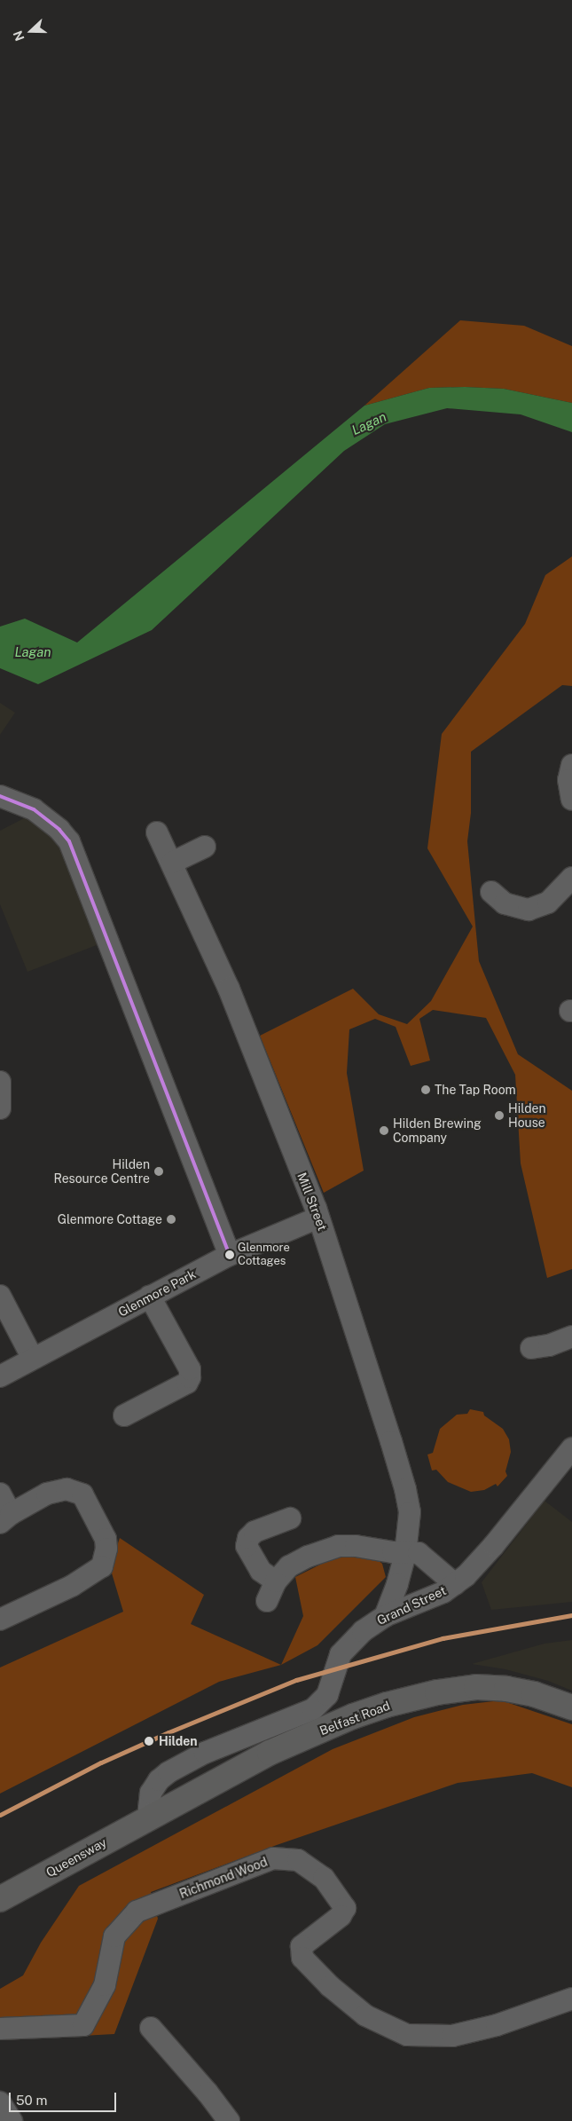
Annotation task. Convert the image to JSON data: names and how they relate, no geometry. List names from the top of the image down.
{
  "streets": {
    "highway": ["Belfast Road", "Queensway"],
    "street": [
      "Mill Street",
      "Glenmore Park",
      "Grand Street",
      "Richmond Wood"
    ]
  },
  "crossings": [
    ["Mill Street", "Glenmore Park"],
    ["Mill Street", "Grand Street"],
    ["Grand Street", "Belfast Road"],
    ["Grand Street", "Queensway"],
    ["Belfast Road", "Queensway"]
  ],
  "water": ["Lagan"],
  "places": [
    "The Tap Room",
    "Hilden House",
    "Hilden Brewing Company",
    "Hilden Resource Centre",
    "Glenmore Cottage",
    "Glenmore Cottages",
    "Hilden"
  ],
  "scale_bar": "50 m",
  "north": "left"
}
